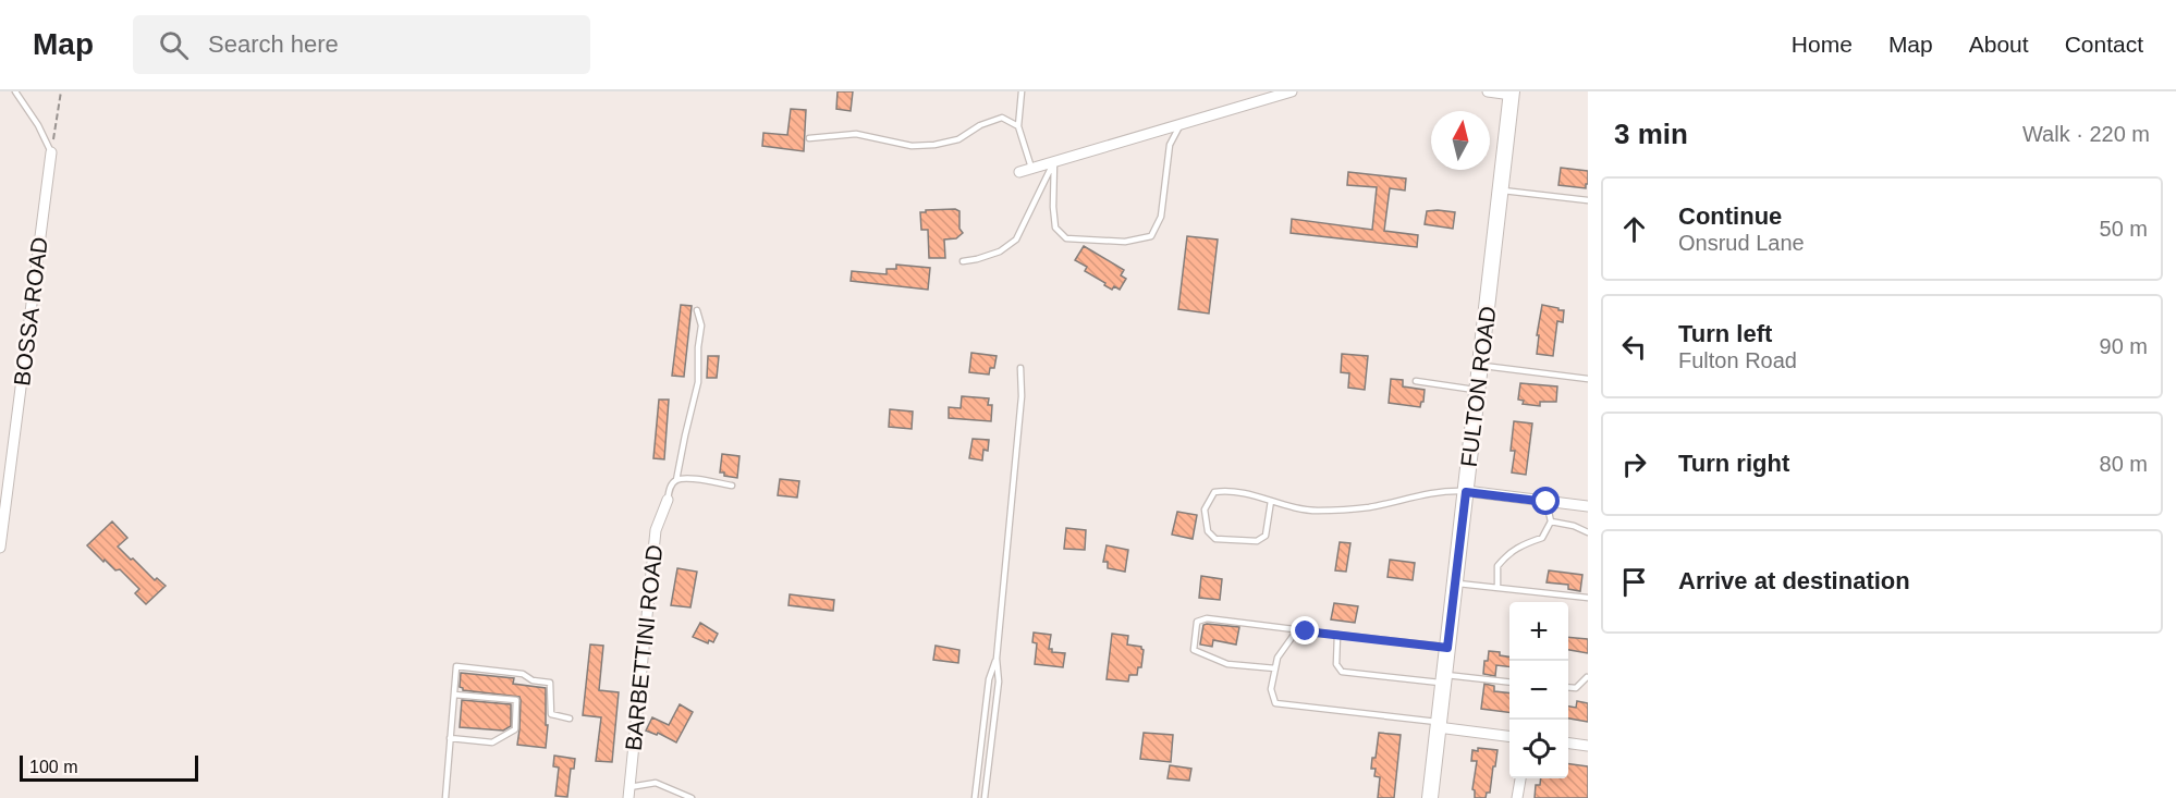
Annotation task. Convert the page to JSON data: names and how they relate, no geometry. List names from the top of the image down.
{
  "streets": {
    "main road": ["FULTON ROAD"],
    "street": ["BOSSA ROAD", "BARBETTINI ROAD"]
  },
  "scale_bar": "100 m",
  "north": "top",
  "page": {
    "header": "Map",
    "search": "Search here",
    "nav": [
      "Home",
      "Map",
      "About",
      "Contact"
    ],
    "heading": ["3 min", "Walk · 220 m"],
    "list": [
      ["Continue", "Onsrud Lane", "50 m"],
      ["Turn left", "Fulton Road", "90 m"],
      ["Turn right", "80 m"],
      "Arrive at destination"
    ],
    "map_buttons": ["+", "−"],
    "scale": "100 m"
  }
}
